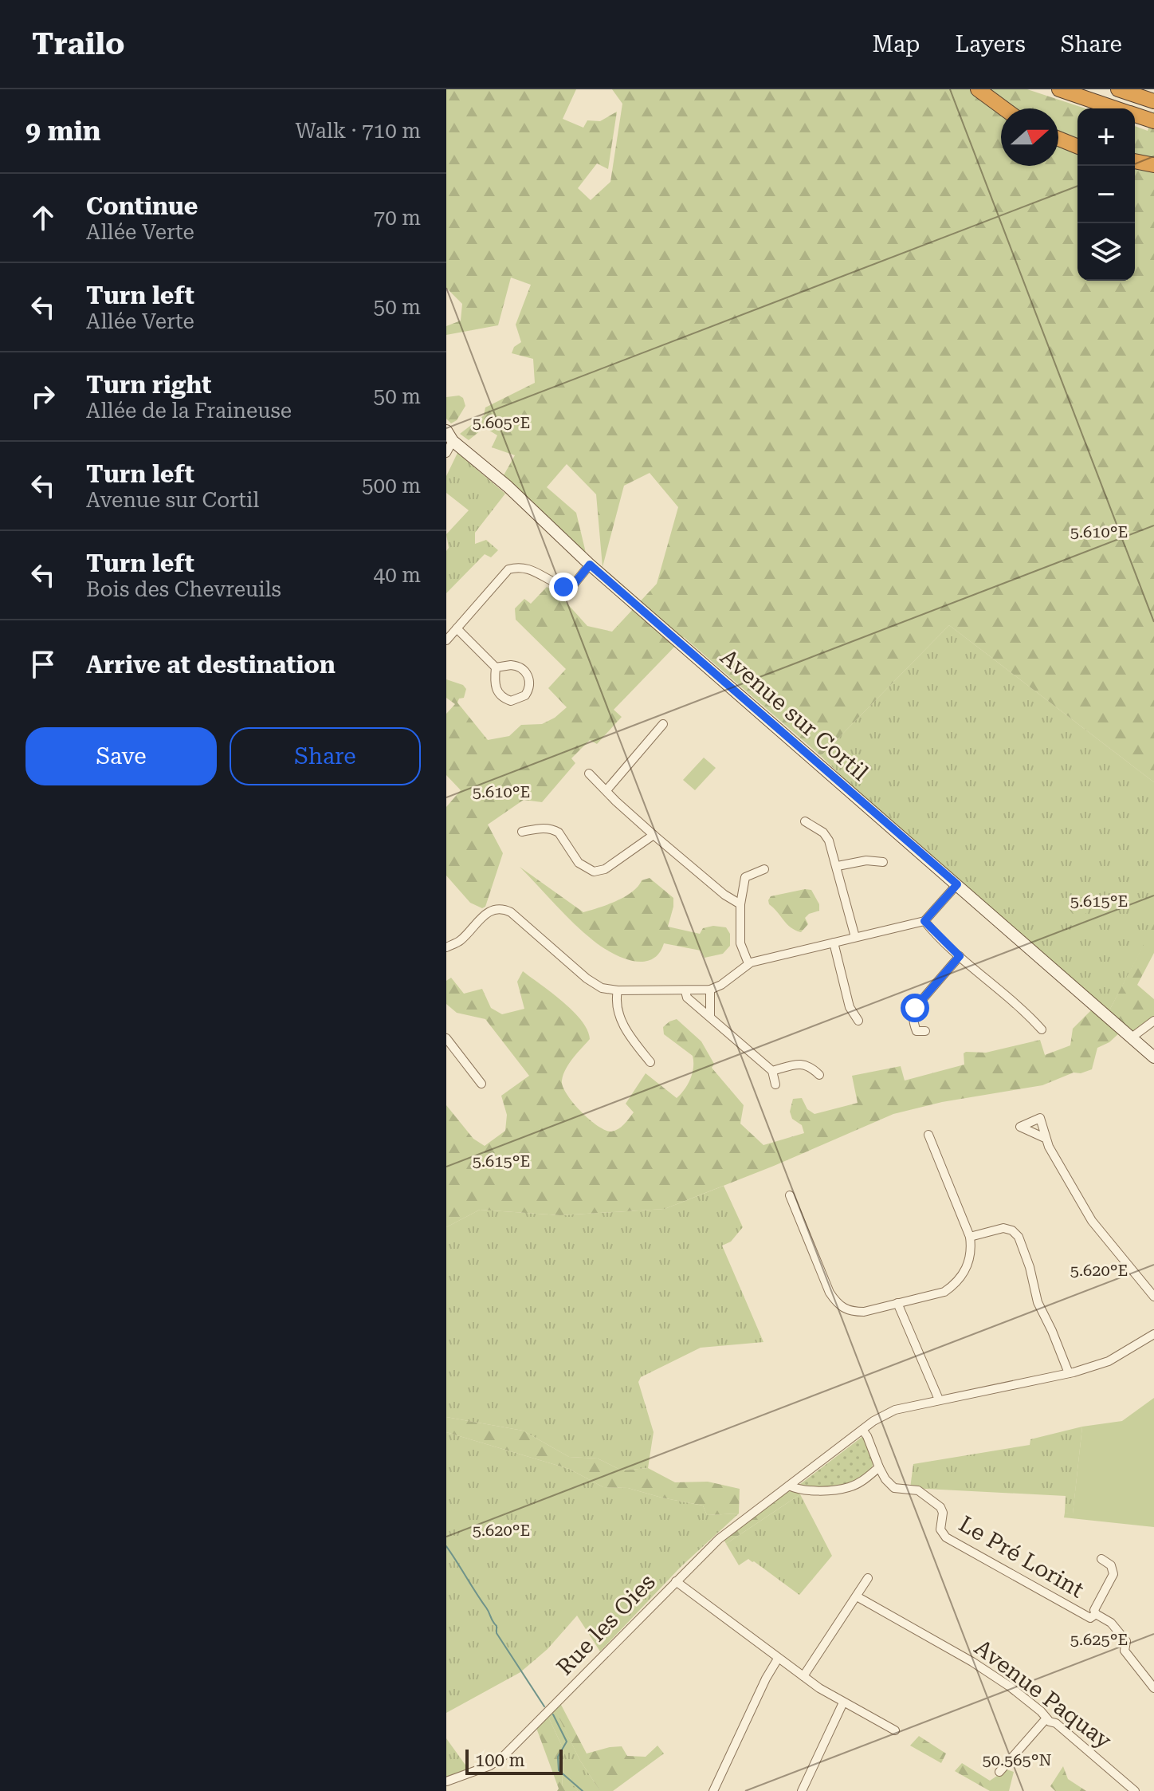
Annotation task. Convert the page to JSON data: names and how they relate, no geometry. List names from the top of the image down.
{
  "streets": {
    "main road": ["Avenue sur Cortil"],
    "street": ["Le Pré Lorint", "Rue les Oies", "Avenue Paquay"]
  },
  "scale_bar": "100 m",
  "north": "right",
  "page": {
    "header": "Trailo",
    "nav": ["Map", "Layers", "Share"],
    "heading": ["9 min", "Walk · 710 m"],
    "map_buttons": ["+", "−"],
    "list": [
      ["Continue", "Allée Verte", "70 m"],
      ["Turn left", "Allée Verte", "50 m"],
      ["Turn right", "Allée de la Fraineuse", "50 m"],
      ["Turn left", "Avenue sur Cortil", "500 m"],
      ["Turn left", "Bois des Chevreuils", "40 m"],
      "Arrive at destination"
    ],
    "buttons": ["Save", "Share"],
    "scale": "100 m"
  },
  "coordinates": [
    "5.605°E",
    "5.610°E",
    "5.615°E",
    "5.620°E",
    "5.625°E",
    "50.565°N"
  ]
}
